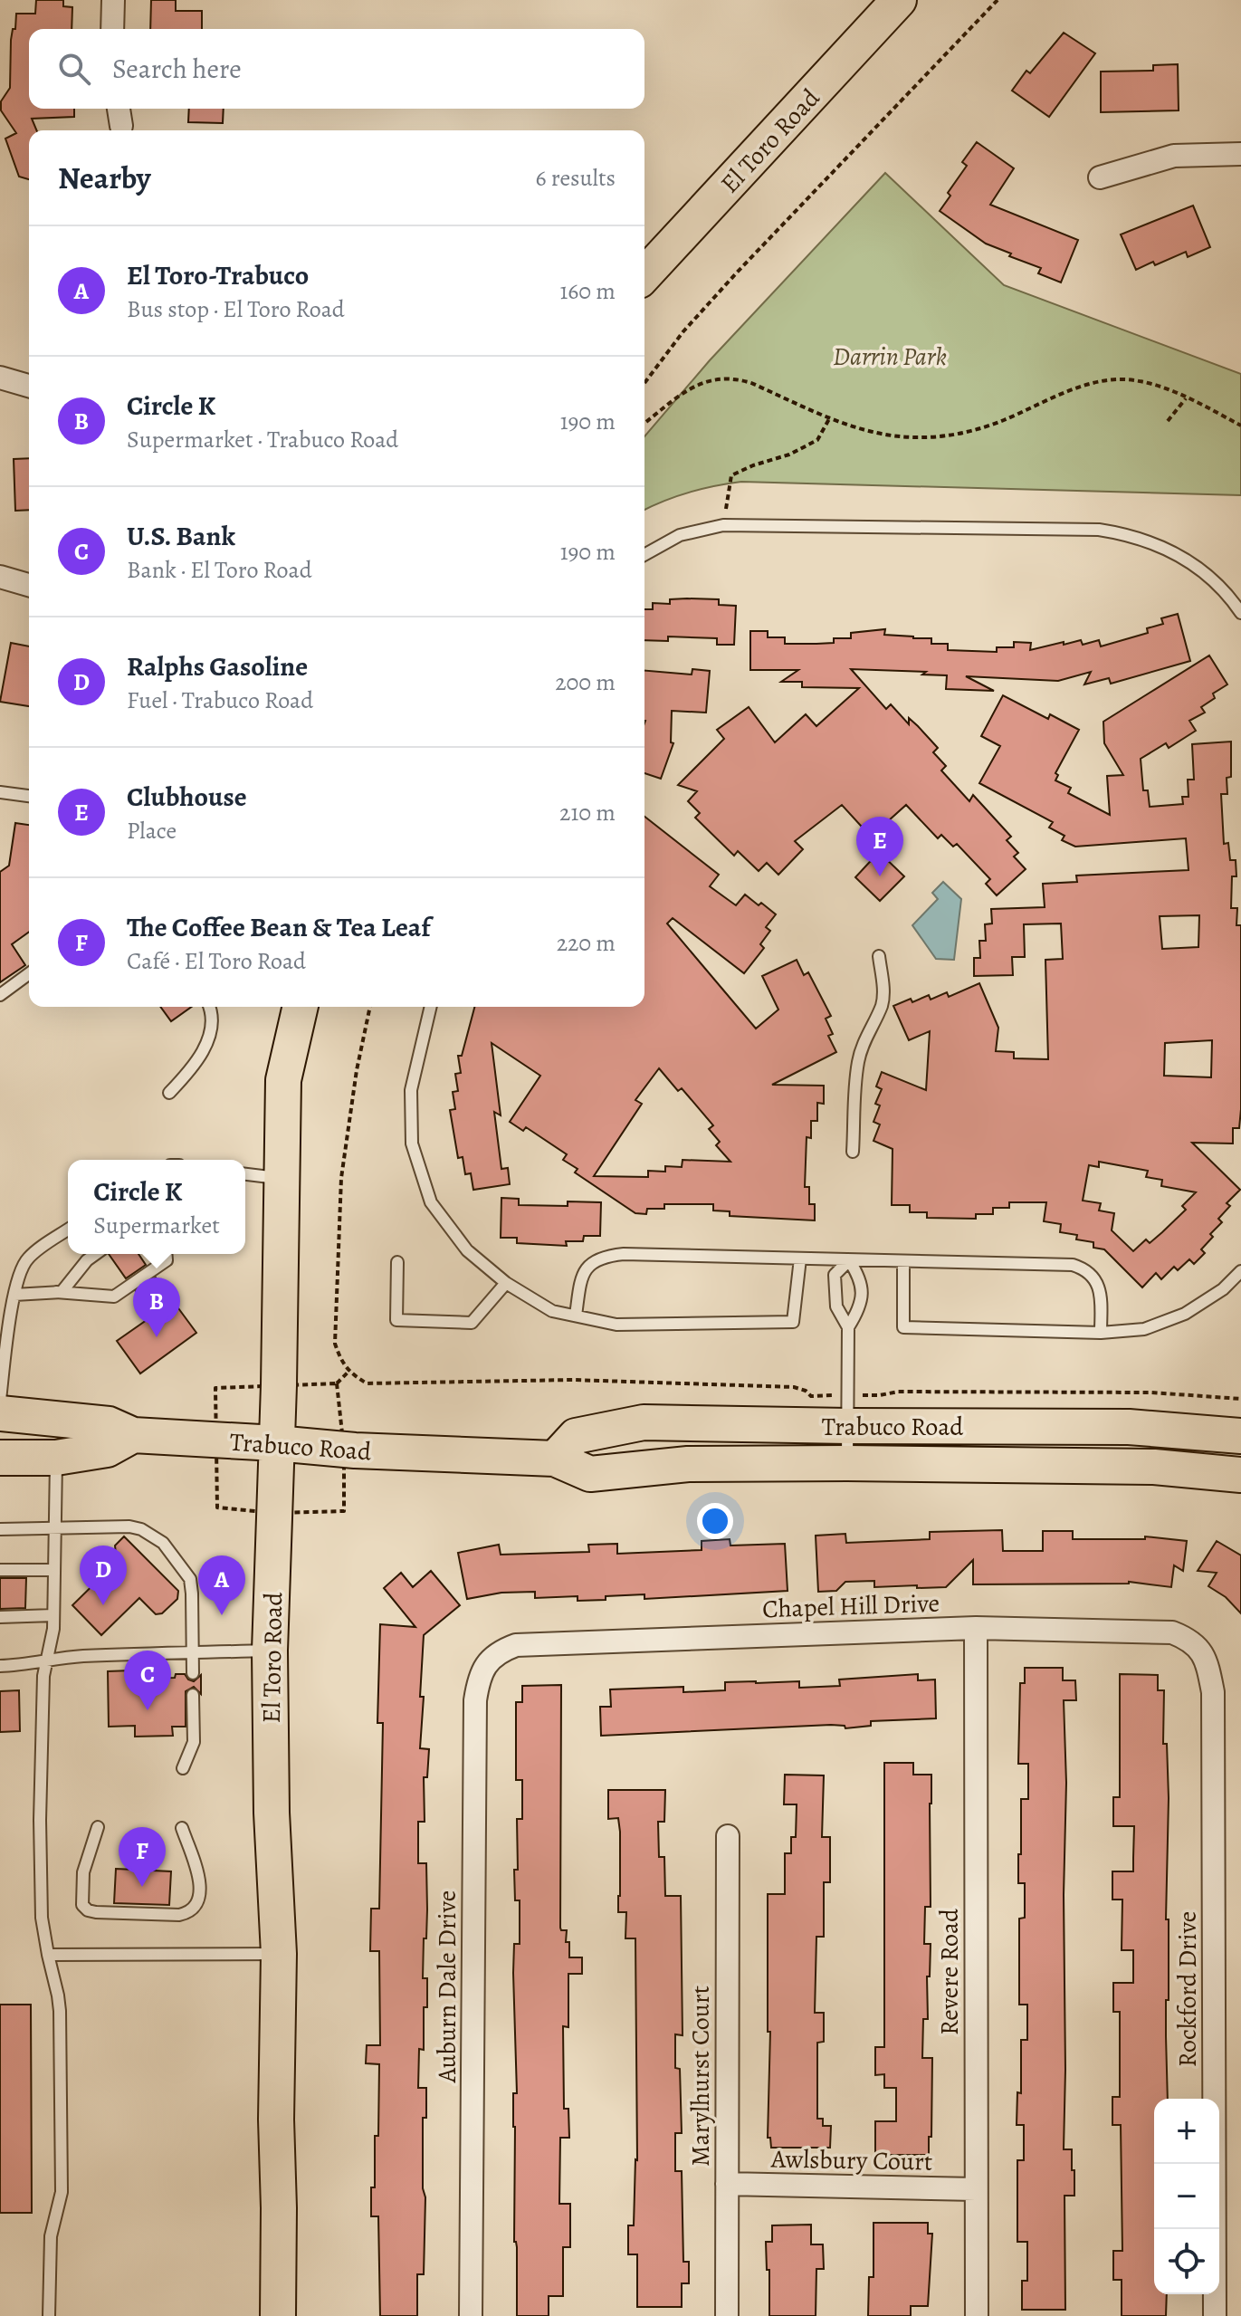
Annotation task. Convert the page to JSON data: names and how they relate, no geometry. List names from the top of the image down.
{
  "streets": {
    "main road": ["El Toro Road", "Trabuco Road"],
    "street": [
      "Chapel Hill Drive",
      "Revere Road",
      "Auburn Dale Drive",
      "Rockford Drive",
      "Marylhurst Court",
      "Awlsbury Court"
    ]
  },
  "crossings": [
    ["El Toro Road", "Trabuco Road"],
    ["Chapel Hill Drive", "Revere Road"],
    ["Chapel Hill Drive", "Auburn Dale Drive"],
    ["Chapel Hill Drive", "Rockford Drive"],
    ["Revere Road", "Awlsbury Court"],
    ["Marylhurst Court", "Awlsbury Court"]
  ],
  "parks": ["Darrin Park"],
  "page": {
    "search": "Search here",
    "heading": ["Nearby", "6 results"],
    "list": [
      {
        "mark": "A",
        "name": "El Toro-Trabuco",
        "note": "Bus stop · El Toro Road",
        "value": "160 m"
      },
      {
        "mark": "B",
        "name": "Circle K",
        "note": "Supermarket · Trabuco Road",
        "value": "190 m"
      },
      {
        "mark": "C",
        "name": "U.S. Bank",
        "note": "Bank · El Toro Road",
        "value": "190 m"
      },
      {
        "mark": "D",
        "name": "Ralphs Gasoline",
        "note": "Fuel · Trabuco Road",
        "value": "200 m"
      },
      {
        "mark": "E",
        "name": "Clubhouse",
        "note": "Place",
        "value": "210 m"
      },
      {
        "mark": "F",
        "name": "The Coffee Bean & Tea Leaf",
        "note": "Café · El Toro Road",
        "value": "220 m"
      }
    ],
    "pins": [
      "E",
      "B",
      "D",
      "A",
      "C",
      "F"
    ],
    "popup": ["Circle K", "Supermarket"],
    "map_buttons": ["+", "−"]
  }
}
